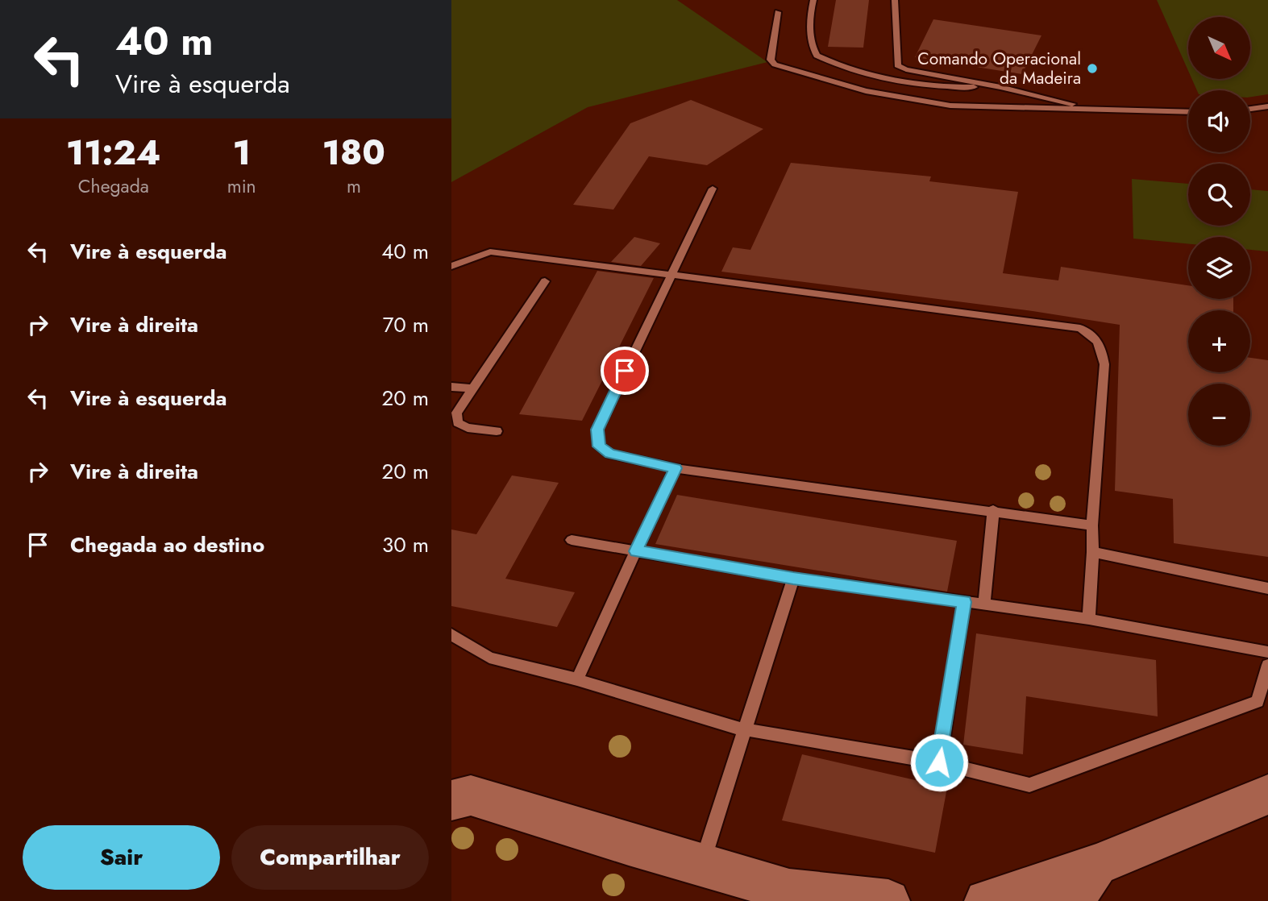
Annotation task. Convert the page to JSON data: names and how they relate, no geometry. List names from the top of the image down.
{
  "places": ["Comando Operacional da Madeira"],
  "north": "bottom right",
  "page": {
    "turn": ["40 m", "Vire à esquerda"],
    "map_buttons": ["+", "−"],
    "eta": [
      "11:24",
      "Chegada",
      "1",
      "min",
      "180",
      "m"
    ],
    "list": [
      {
        "name": "Vire à esquerda",
        "value": "40 m"
      },
      {
        "name": "Vire à direita",
        "value": "70 m"
      },
      {
        "name": "Vire à esquerda",
        "value": "20 m"
      },
      {
        "name": "Vire à direita",
        "value": "20 m"
      },
      {
        "name": "Chegada ao destino",
        "value": "30 m"
      }
    ],
    "buttons": ["Sair", "Compartilhar"]
  }
}
